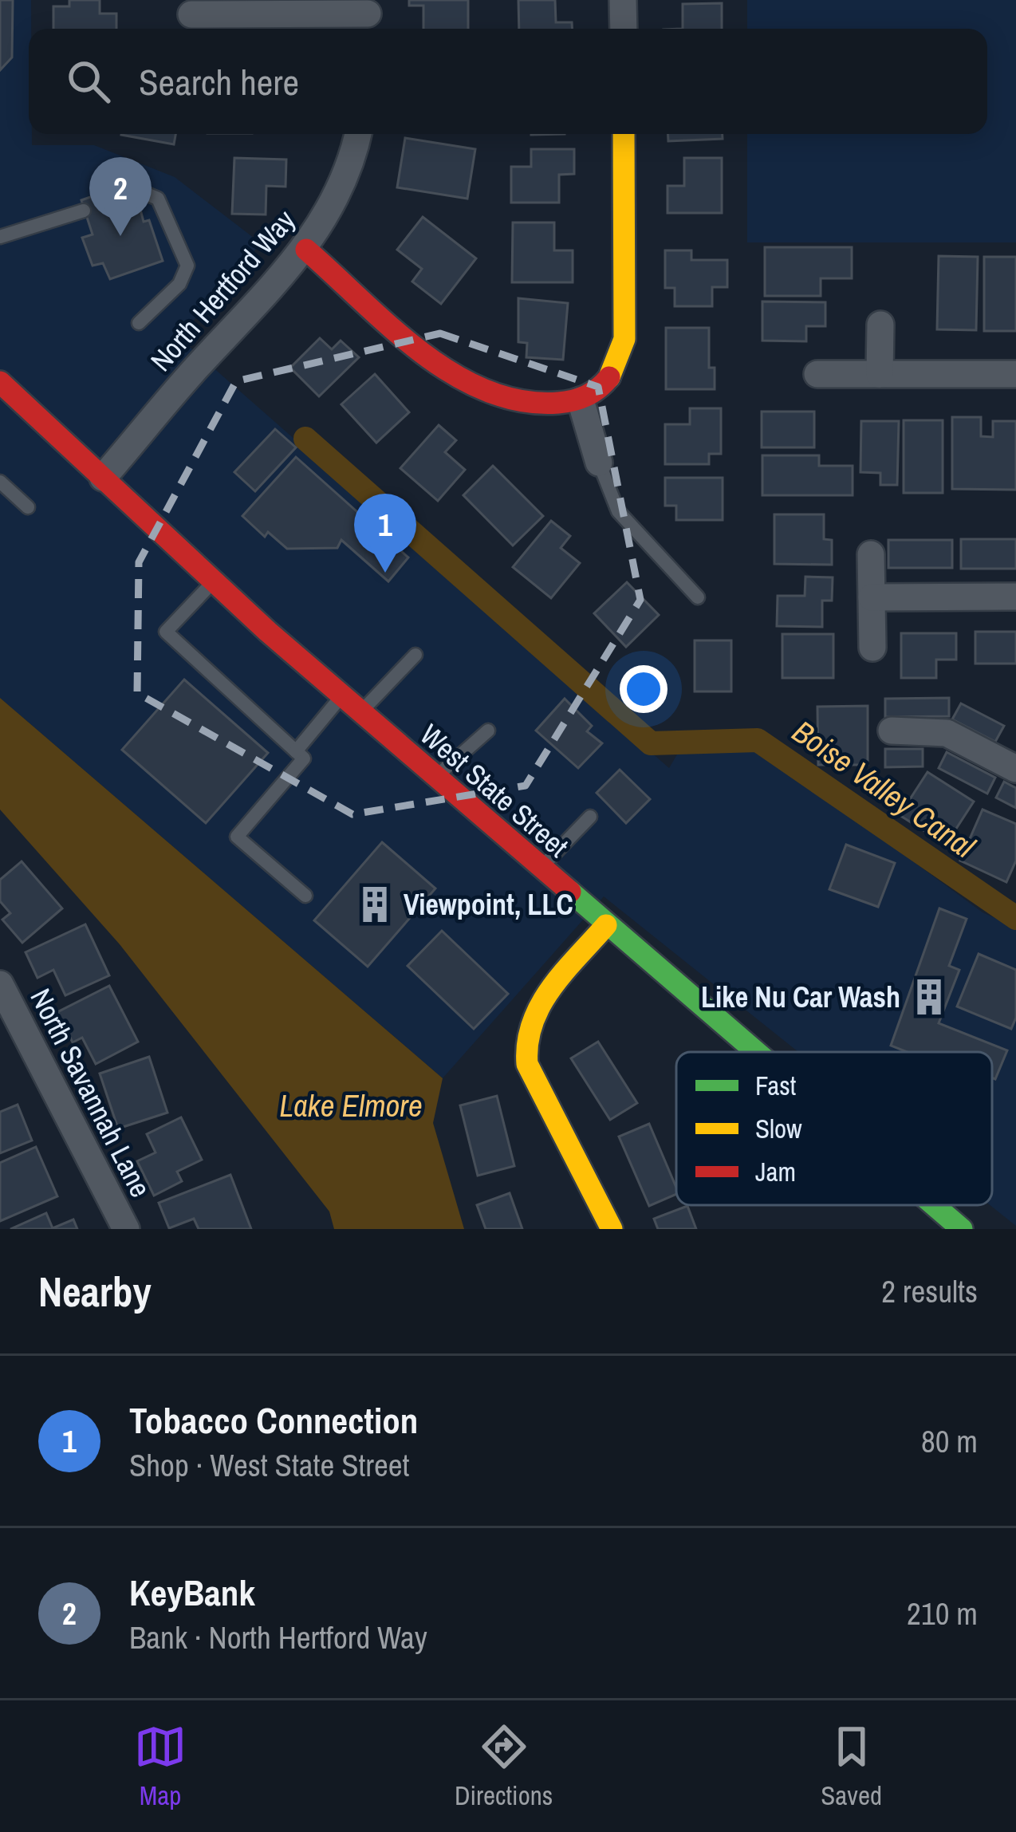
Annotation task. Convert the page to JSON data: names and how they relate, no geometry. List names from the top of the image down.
{
  "streets": {
    "main road": ["West State Street"],
    "street": ["North Hertford Way", "North Savannah Lane"]
  },
  "crossings": [
    ["North Hertford Way", "West State Street"]
  ],
  "water": ["Boise Valley Canal", "Lake Elmore"],
  "places": {
    "building": ["Viewpoint, LLC", "Like Nu Car Wash"]
  },
  "legend": ["Fast", "Slow", "Jam"],
  "page": {
    "search": "Search here",
    "pins": ["2", "1"],
    "heading": ["Nearby", "2 results"],
    "list": [
      {
        "mark": "1",
        "name": "Tobacco Connection",
        "note": "Shop · West State Street",
        "value": "80 m"
      },
      {
        "mark": "2",
        "name": "KeyBank",
        "note": "Bank · North Hertford Way",
        "value": "210 m"
      }
    ],
    "nav": ["Map", "Directions", "Saved"]
  }
}
